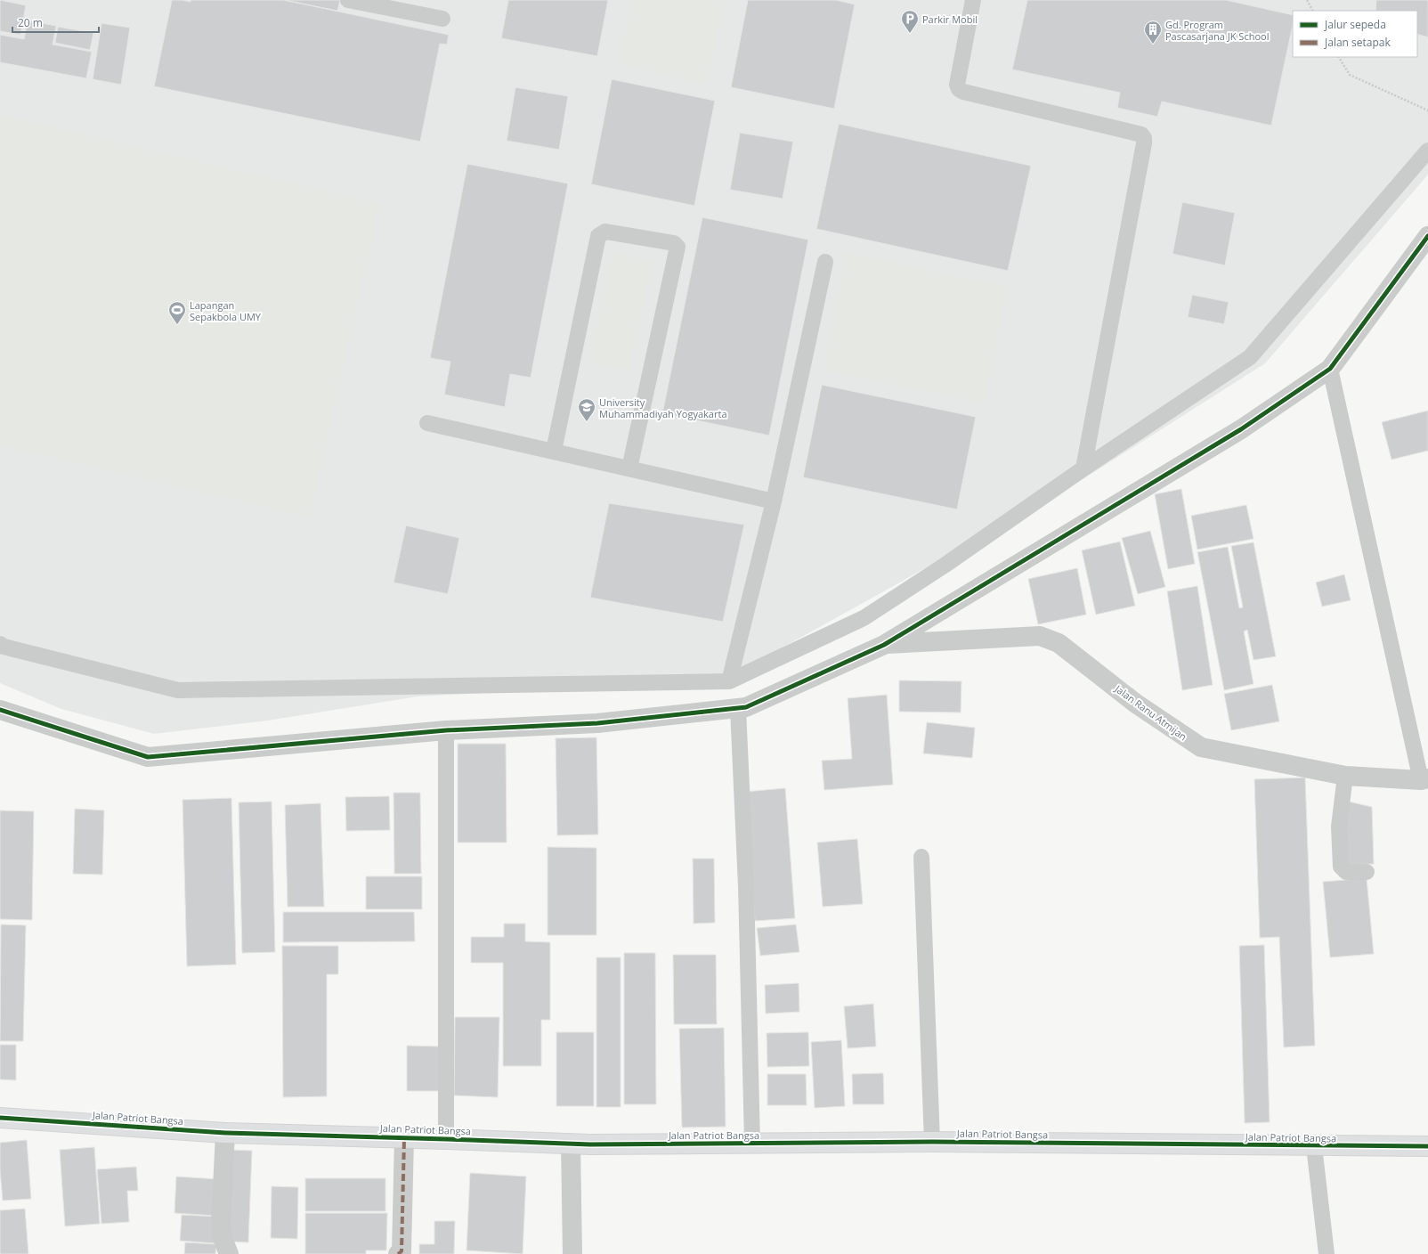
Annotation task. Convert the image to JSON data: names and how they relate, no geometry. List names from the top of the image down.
{
  "streets": {
    "street": ["Jalan Ranu Atmijan", "Jalan Patriot Bangsa"]
  },
  "places": {
    "parking": ["Parkir Mobil"],
    "building": ["Gd. Program Pascasarjana JK School"],
    "sports": ["Lapangan Sepakbola UMY"],
    "school or university": ["University Muhammadiyah Yogyakarta"]
  },
  "legend": ["Jalur sepeda", "Jalan setapak"],
  "scale_bar": "20 m"
}
